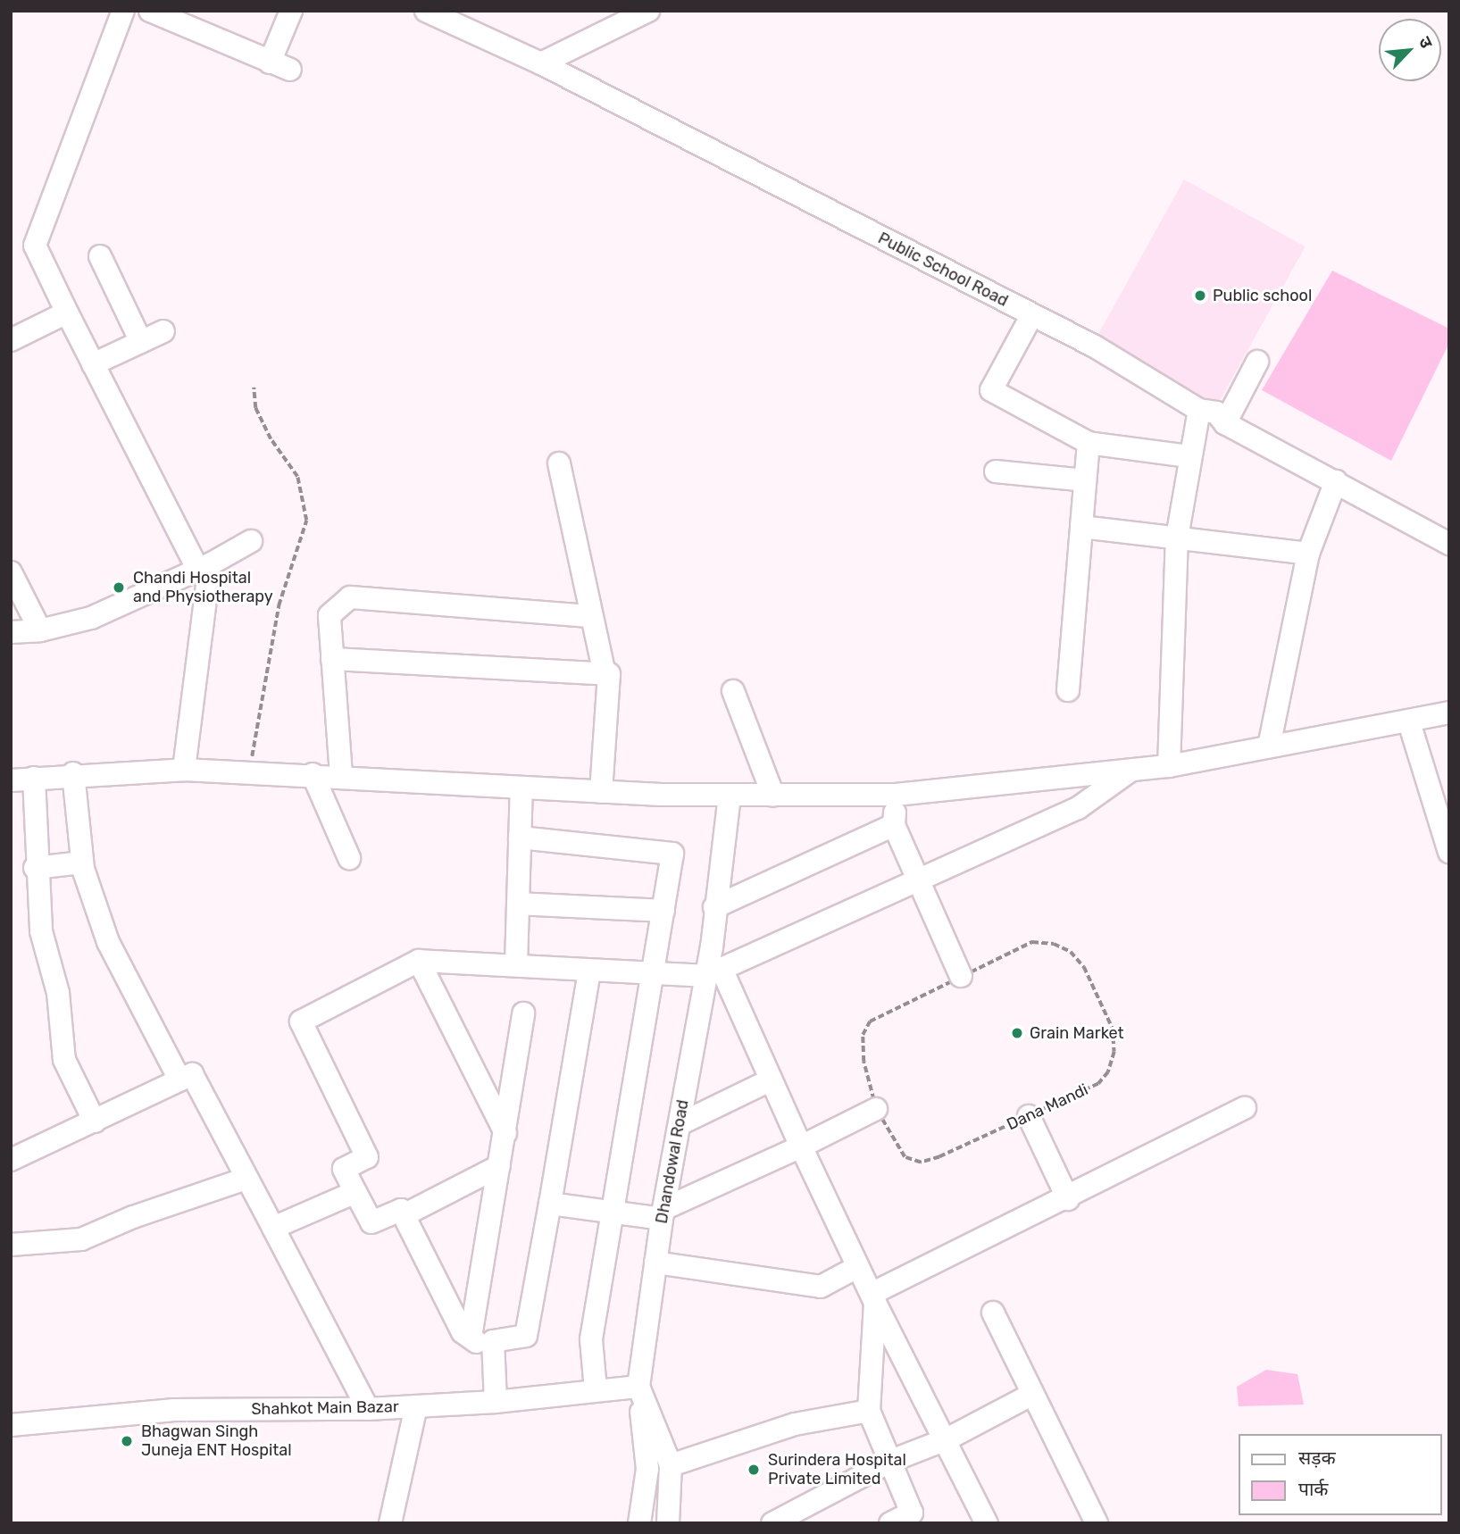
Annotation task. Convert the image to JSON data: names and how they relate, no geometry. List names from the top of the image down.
{
  "streets": {
    "street": ["Public School Road", "Dhandowal Road", "Shahkot Main Bazar"],
    "path": ["Dana Mandi"]
  },
  "crossings": [
    ["Dhandowal Road", "Shahkot Main Bazar"]
  ],
  "places": [
    "Public school",
    "Chandi Hospital and Physiotherapy",
    "Grain Market",
    "Bhagwan Singh Juneja ENT Hospital",
    "Surindera Hospital Private Limited"
  ],
  "legend": ["सड़क", "पार्क"],
  "north": "top right"
}
